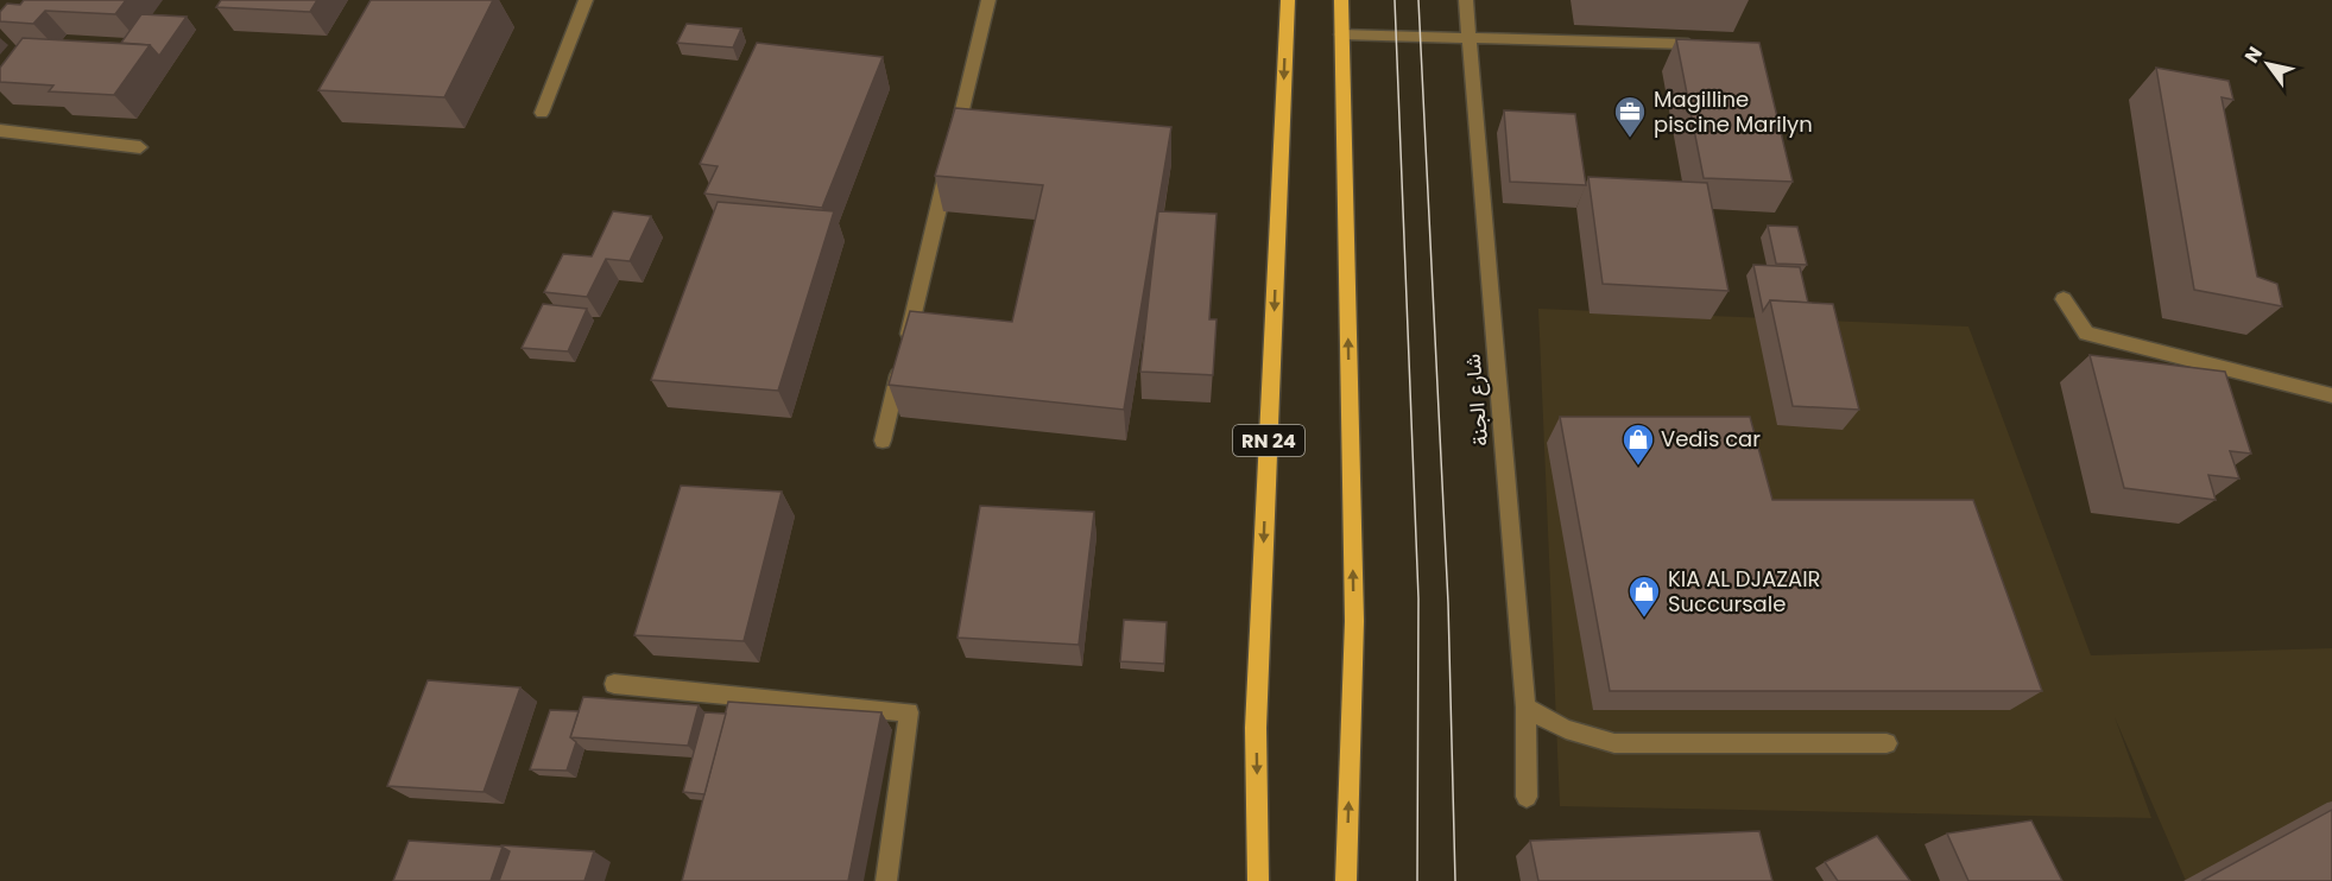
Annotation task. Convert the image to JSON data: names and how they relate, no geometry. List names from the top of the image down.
{
  "streets": {
    "main road": ["RN 24"],
    "street": ["شارع الجنة"]
  },
  "places": {
    "office": ["Magilline piscine Marilyn"],
    "shop": ["Vedis car", "KIA AL DJAZAIR Succursale"]
  },
  "north": "top left"
}
